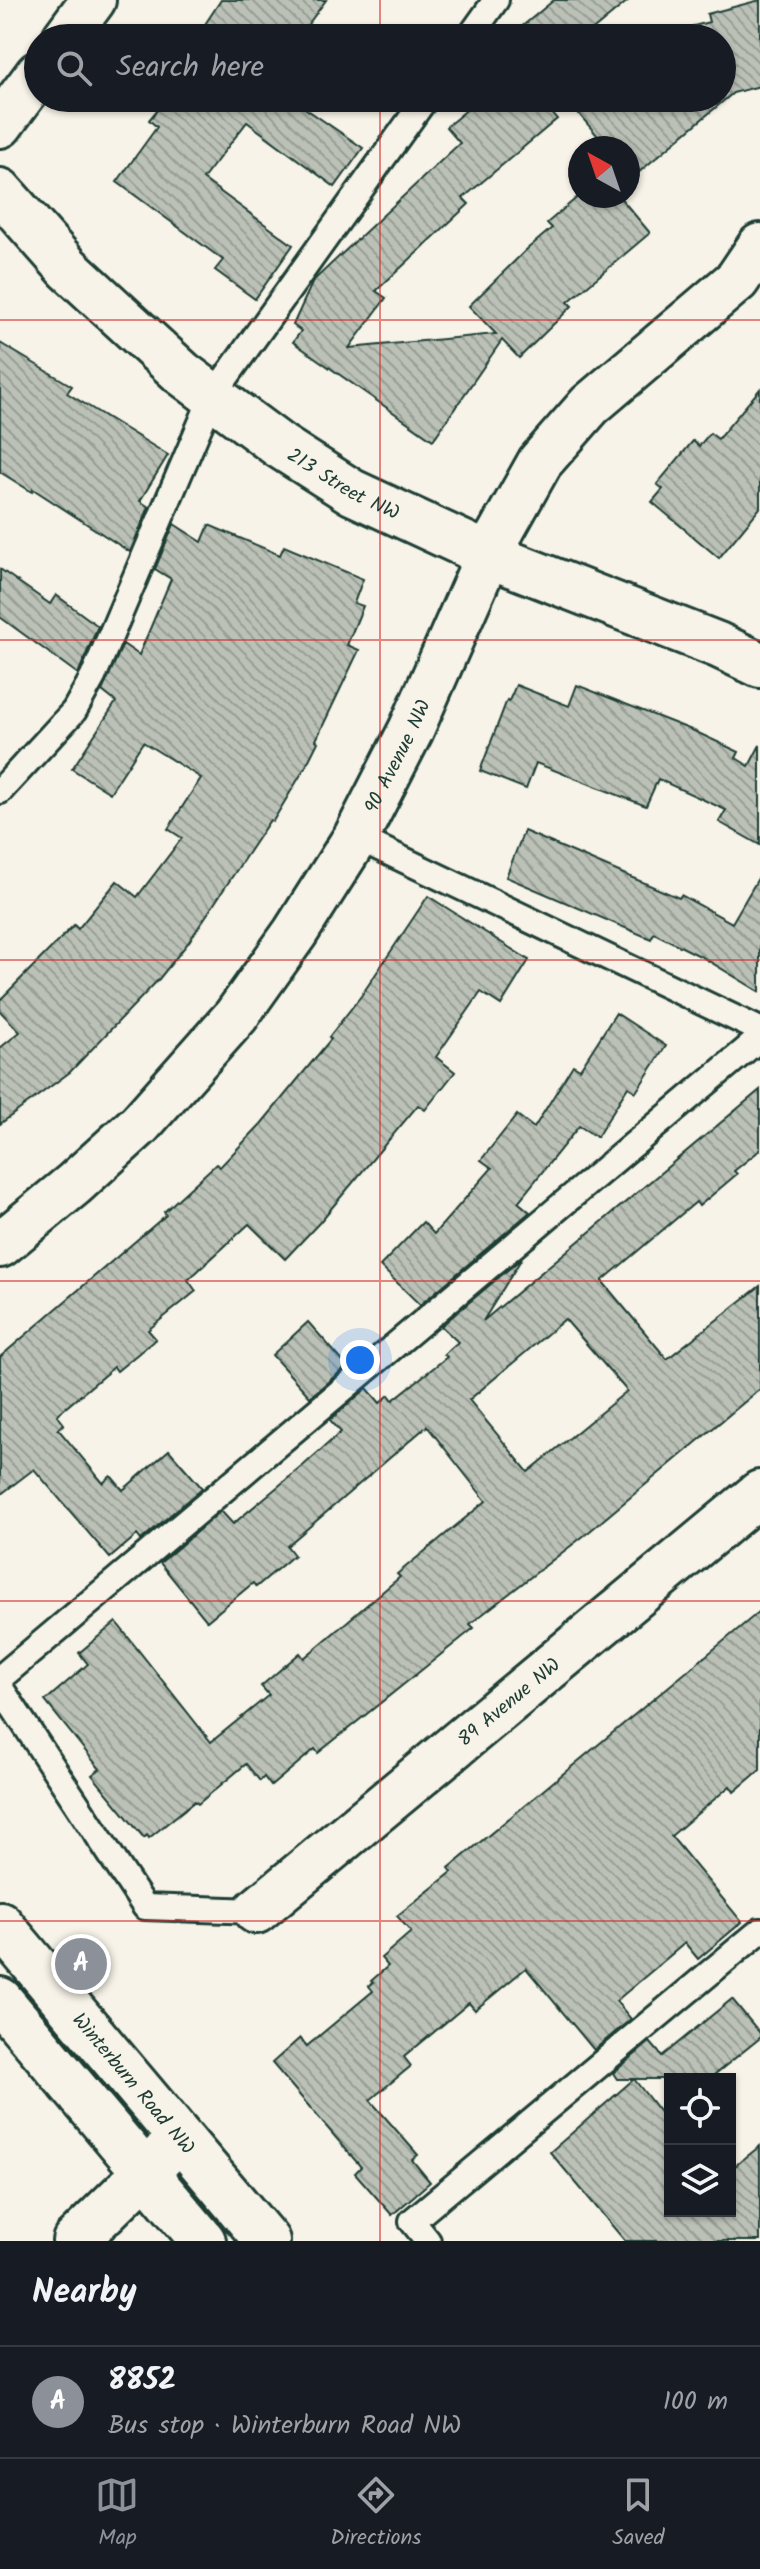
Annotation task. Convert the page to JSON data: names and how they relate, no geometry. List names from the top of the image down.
{
  "streets": {
    "street": [
      "213 Street NW",
      "90 Avenue NW",
      "89 Avenue NW",
      "Winterburn Road NW"
    ]
  },
  "crossings": [
    ["213 Street NW", "90 Avenue NW"]
  ],
  "north": "top left",
  "page": {
    "search": "Search here",
    "pins": "A",
    "heading": "Nearby",
    "list": [
      {
        "mark": "A",
        "name": "8852",
        "note": "Bus stop · Winterburn Road NW",
        "value": "100 m"
      }
    ],
    "nav": ["Map", "Directions", "Saved"]
  }
}
